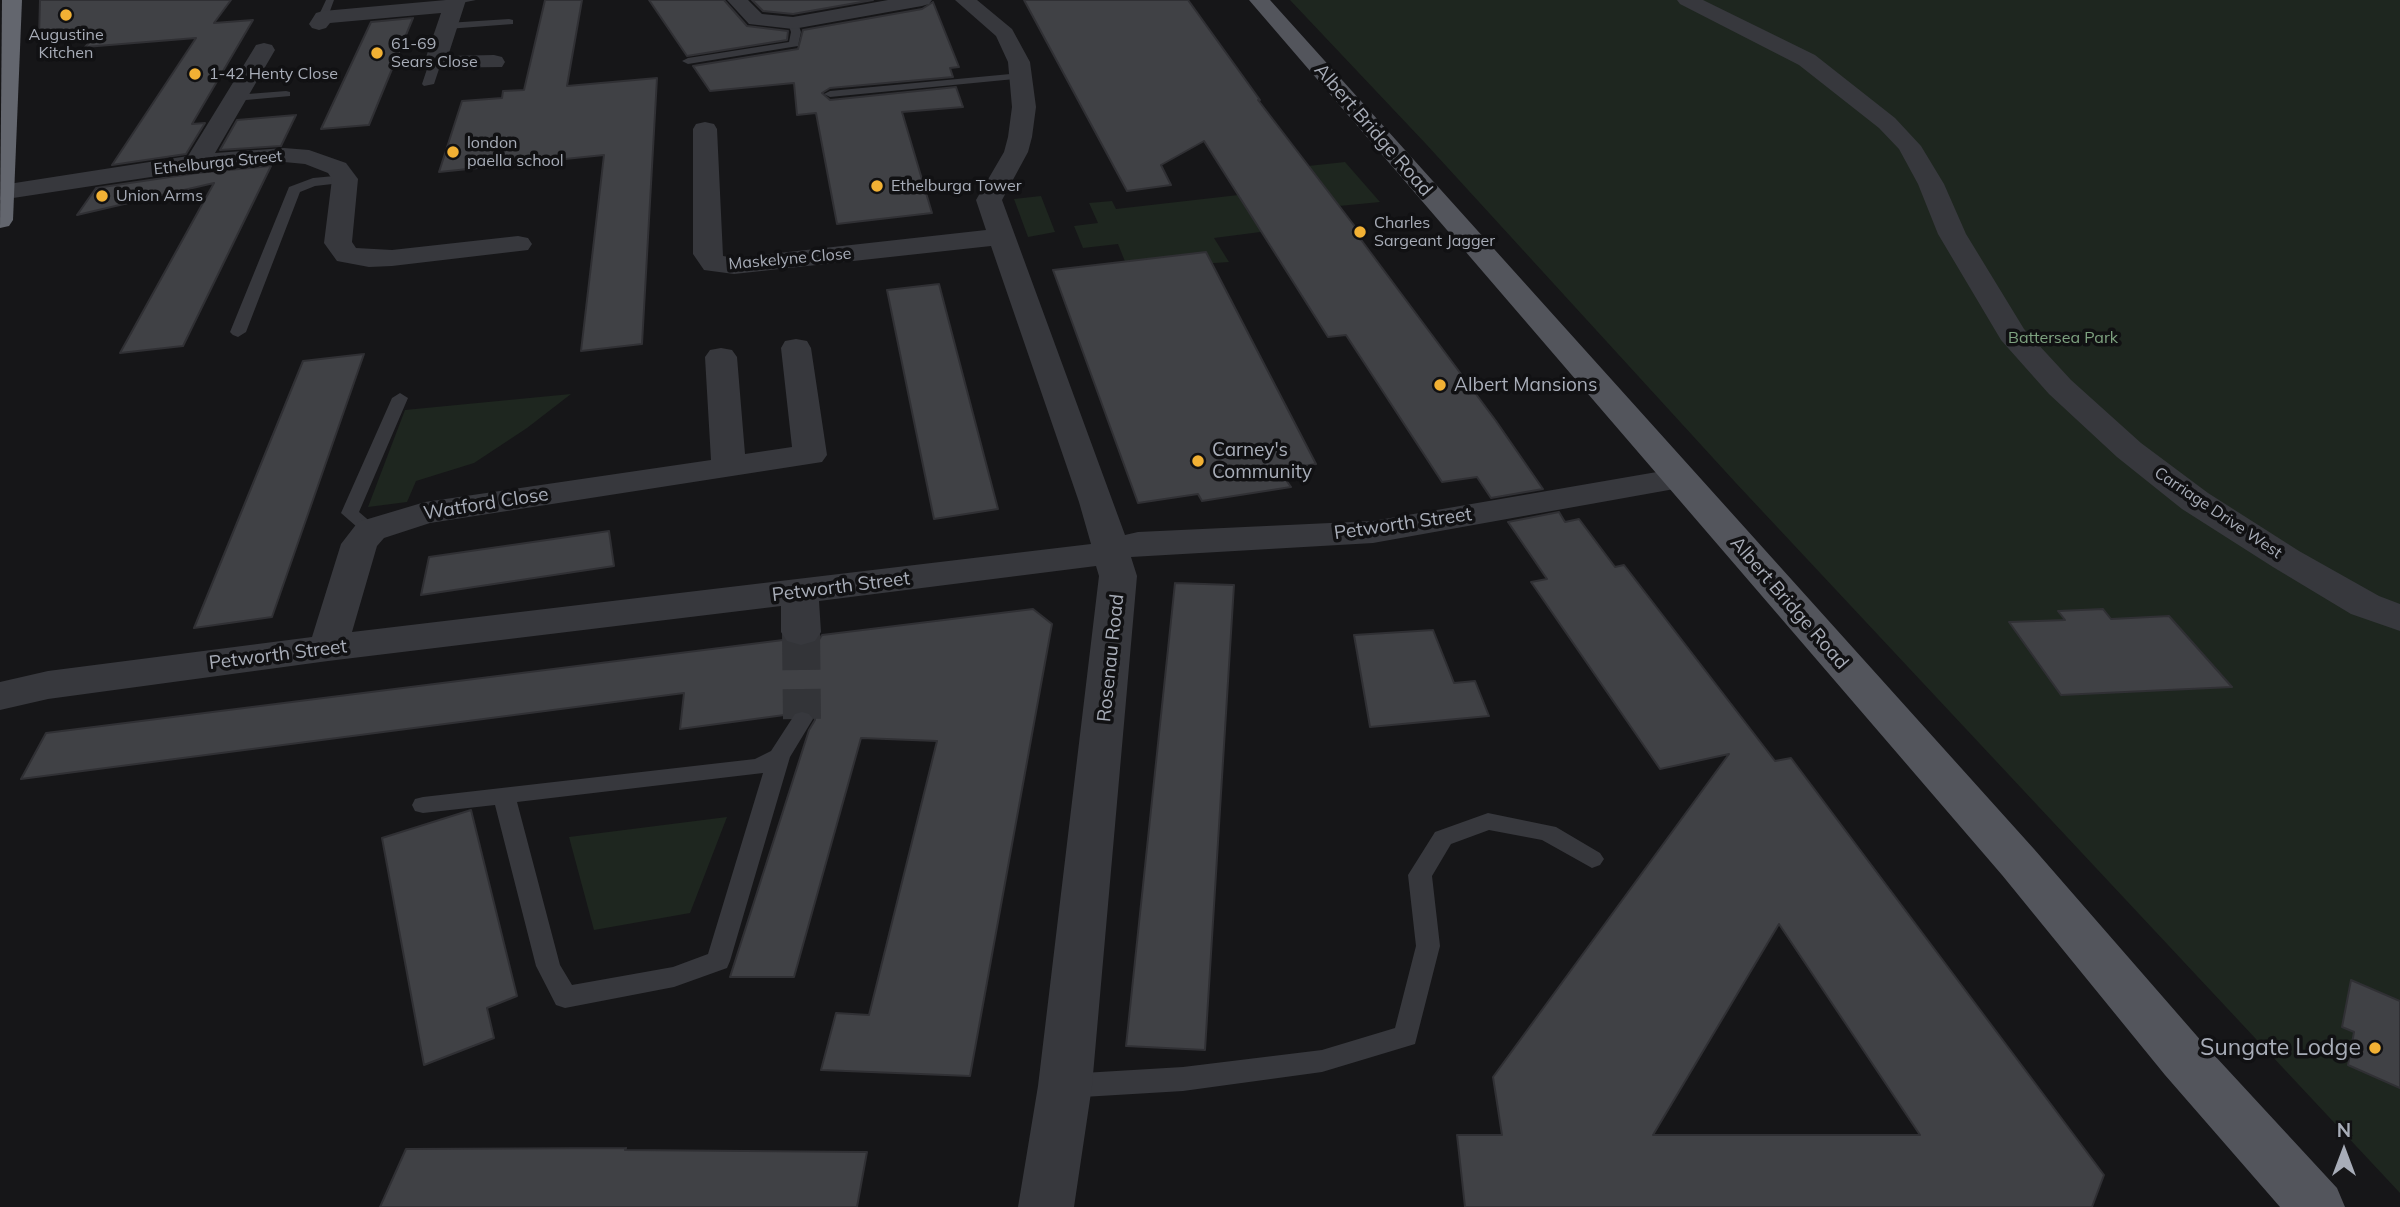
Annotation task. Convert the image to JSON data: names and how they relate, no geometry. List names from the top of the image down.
{
  "streets": {
    "main road": ["Albert Bridge Road"],
    "street": [
      "Ethelburga Street",
      "Maskelyne Close",
      "Watford Close",
      "Carriage Drive West",
      "Petworth Street",
      "Rosenau Road"
    ]
  },
  "crossings": [
    ["Albert Bridge Road", "Petworth Street"],
    ["Maskelyne Close", "Rosenau Road"],
    ["Petworth Street", "Rosenau Road"]
  ],
  "parks": ["Battersea Park"],
  "places": [
    "Augustine Kitchen",
    "61-69 Sears Close",
    "1-42 Henty Close",
    "london paella school",
    "Ethelburga Tower",
    "Union Arms",
    "Charles Sargeant Jagger",
    "Albert Mansions",
    "Carney's Community",
    "Sungate Lodge"
  ],
  "north": "top"
}
